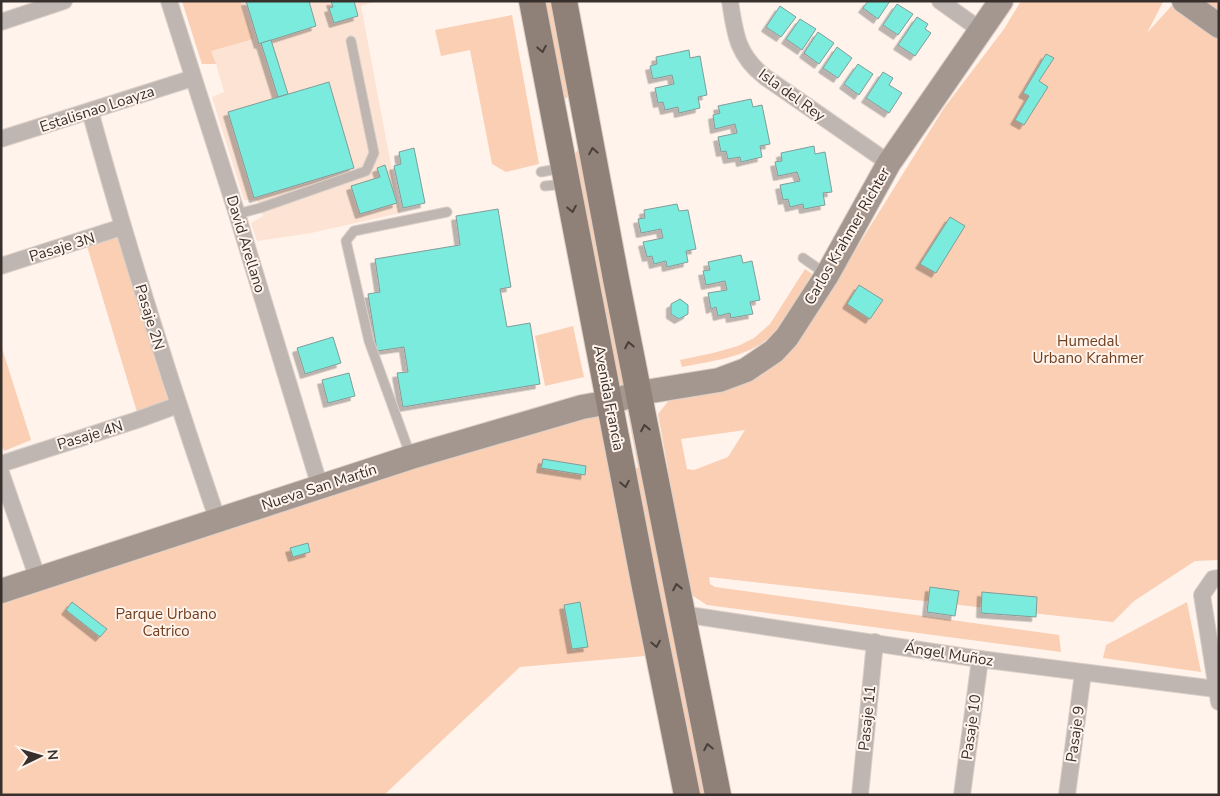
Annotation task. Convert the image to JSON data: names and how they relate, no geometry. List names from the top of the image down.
{
  "streets": {
    "main road": ["Avenida Francia"],
    "street": [
      "Isla del Rey",
      "Estalisnao Loayza",
      "Carlos Krahmer Richter",
      "David Arellano",
      "Pasaje 3N",
      "Pasaje 2N",
      "Pasaje 4N",
      "Nueva San Martín",
      "Ángel Muñoz",
      "Pasaje 11",
      "Pasaje 10",
      "Pasaje 9"
    ]
  },
  "crossings": [
    ["Isla del Rey", "Carlos Krahmer Richter"],
    ["Estalisnao Loayza", "David Arellano"],
    ["Estalisnao Loayza", "Pasaje 2N"],
    ["Carlos Krahmer Richter", "Avenida Francia"],
    ["Carlos Krahmer Richter", "Nueva San Martín"],
    ["David Arellano", "Nueva San Martín"],
    ["Pasaje 3N", "Pasaje 2N"],
    ["Pasaje 2N", "Pasaje 4N"],
    ["Pasaje 2N", "Nueva San Martín"],
    ["Avenida Francia", "Nueva San Martín"],
    ["Avenida Francia", "Ángel Muñoz"],
    ["Ángel Muñoz", "Pasaje 11"],
    ["Ángel Muñoz", "Pasaje 10"],
    ["Ángel Muñoz", "Pasaje 9"]
  ],
  "parks": ["Humedal Urbano Krahmer", "Parque Urbano Catrico"],
  "north": "right"
}
